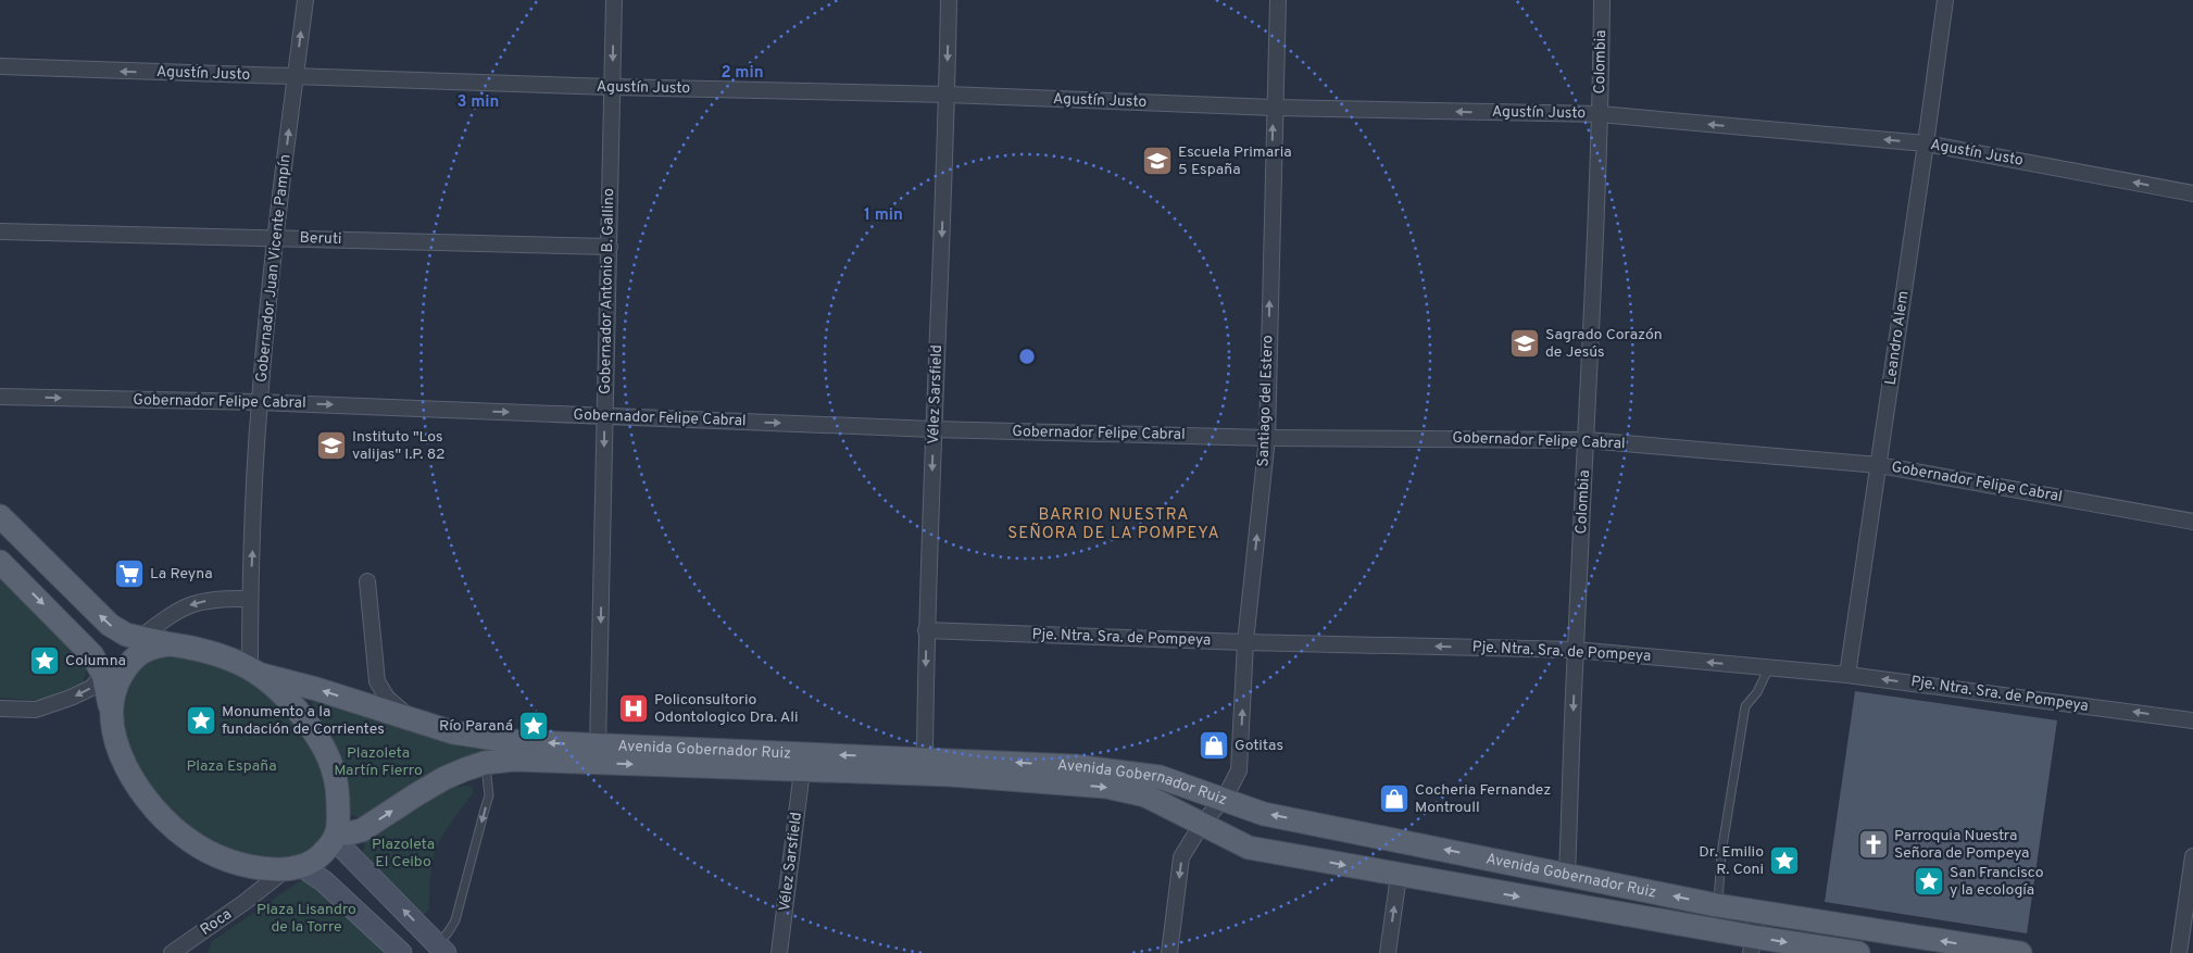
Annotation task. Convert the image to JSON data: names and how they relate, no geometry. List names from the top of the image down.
{
  "streets": {
    "main road": ["Avenida Gobernador Ruiz"],
    "street": [
      "Colombia",
      "Agustín Justo",
      "Beruti",
      "Gobernador Juan Vicente Pampín",
      "Gobernador Antonio B. Gallino",
      "Leandro Alem",
      "Vélez Sarsfield",
      "Santiago del Estero",
      "Gobernador Felipe Cabral",
      "Pje. Ntra. Sra. de Pompeya",
      "Roca"
    ]
  },
  "crossings": [
    ["Colombia", "Agustín Justo"],
    ["Colombia", "Gobernador Felipe Cabral"],
    ["Colombia", "Pje. Ntra. Sra. de Pompeya"],
    ["Colombia", "Avenida Gobernador Ruiz"],
    ["Agustín Justo", "Gobernador Juan Vicente Pampín"],
    ["Agustín Justo", "Gobernador Antonio B. Gallino"],
    ["Agustín Justo", "Leandro Alem"],
    ["Agustín Justo", "Vélez Sarsfield"],
    ["Agustín Justo", "Santiago del Estero"],
    ["Beruti", "Gobernador Juan Vicente Pampín"],
    ["Beruti", "Gobernador Antonio B. Gallino"],
    ["Gobernador Juan Vicente Pampín", "Gobernador Felipe Cabral"],
    ["Gobernador Juan Vicente Pampín", "Avenida Gobernador Ruiz"],
    ["Gobernador Antonio B. Gallino", "Gobernador Felipe Cabral"],
    ["Gobernador Antonio B. Gallino", "Avenida Gobernador Ruiz"],
    ["Leandro Alem", "Gobernador Felipe Cabral"],
    ["Leandro Alem", "Pje. Ntra. Sra. de Pompeya"],
    ["Vélez Sarsfield", "Gobernador Felipe Cabral"],
    ["Vélez Sarsfield", "Pje. Ntra. Sra. de Pompeya"],
    ["Vélez Sarsfield", "Avenida Gobernador Ruiz"],
    ["Santiago del Estero", "Gobernador Felipe Cabral"],
    ["Santiago del Estero", "Pje. Ntra. Sra. de Pompeya"],
    ["Santiago del Estero", "Avenida Gobernador Ruiz"]
  ],
  "one_way": [
    "Agustín Justo",
    "Gobernador Juan Vicente Pampín",
    "Gobernador Antonio B. Gallino",
    "Vélez Sarsfield",
    "Gobernador Felipe Cabral",
    "Pje. Ntra. Sra. de Pompeya"
  ],
  "districts": ["BARRIO NUESTRA SEÑORA DE LA POMPEYA"],
  "parks": [
    "Plazoleta Martín Fierro",
    "Plaza España",
    "Plazoleta El Ceibo",
    "Plaza Lisandro de la Torre"
  ],
  "places": {
    "school or university": ["Escuela Primaria 5 España", "Sagrado Corazón de Jesús", "Instituto \"Los valijas\" I.P. 82"],
    "supermarket": ["La Reyna"],
    "place": [
      "Columna",
      "Monumento a la fundación de Corrientes",
      "Río Paraná",
      "Dr. Emilio R. Coni",
      "San Francisco y la ecología"
    ],
    "hospital": ["Policonsultorio Odontologico Dra. Ali"],
    "shop": ["Gotitas", "Cocheria Fernandez Montroull"],
    "church": ["Parroquia Nuestra Señora de Pompeya"]
  },
  "rings": ["2 min", "3 min", "1 min"]
}
